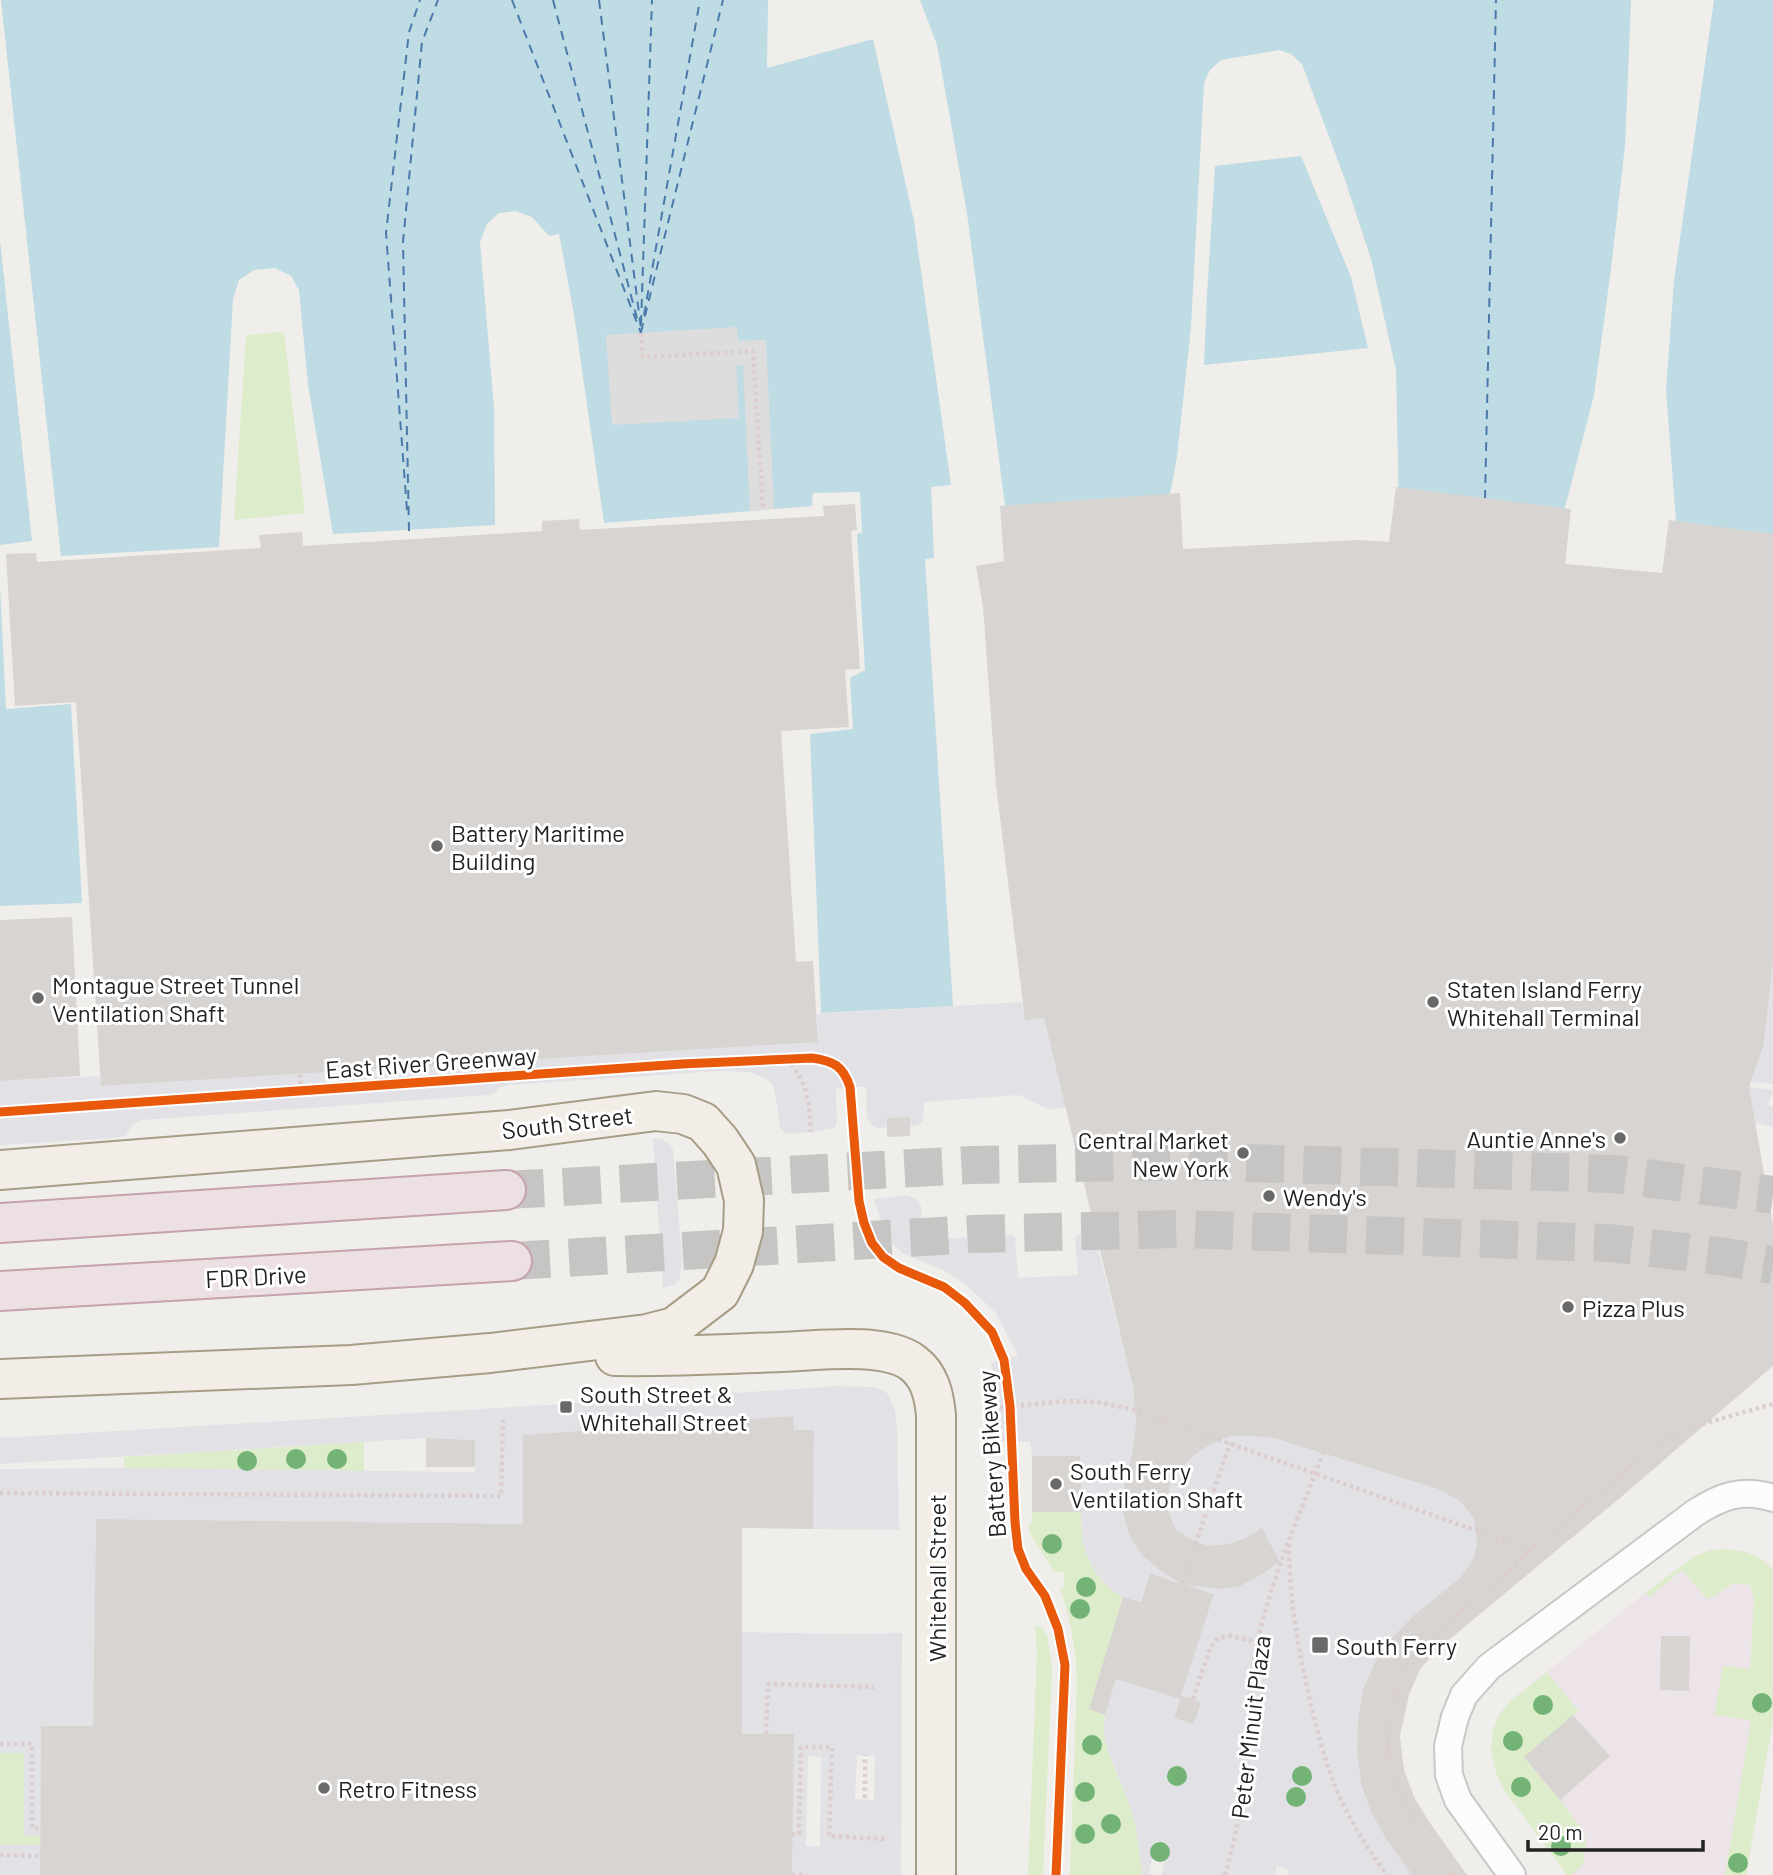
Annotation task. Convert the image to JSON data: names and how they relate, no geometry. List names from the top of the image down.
{
  "streets": {
    "highway": ["FDR Drive"],
    "main road": ["South Street", "Whitehall Street"],
    "path": ["Battery Bikeway", "Peter Minuit Plaza"],
    "cycle path": ["East River Greenway"]
  },
  "crossings": [
    ["South Street", "Whitehall Street"]
  ],
  "places": {
    "other": [
      "Battery Maritime Building",
      "Montague Street Tunnel Ventilation Shaft",
      "Staten Island Ferry Whitehall Terminal",
      "Auntie Anne's",
      "Central Market New York",
      "Wendy's",
      "Pizza Plus",
      "South Ferry Ventilation Shaft",
      "Retro Fitness"
    ],
    "transit": ["South Street & Whitehall Street", "South Ferry"]
  },
  "scale_bar": "20 m"
}
